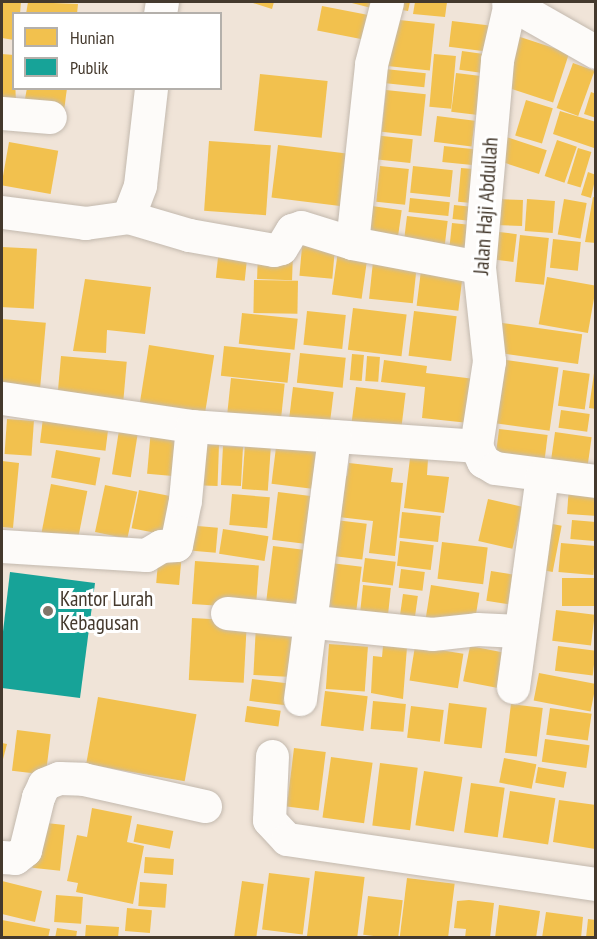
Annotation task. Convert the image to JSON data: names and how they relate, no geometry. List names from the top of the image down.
{
  "streets": {
    "street": ["Jalan Haji Abdullah"]
  },
  "places": ["Kantor Lurah Kebagusan"],
  "legend": ["Hunian", "Publik"]
}
